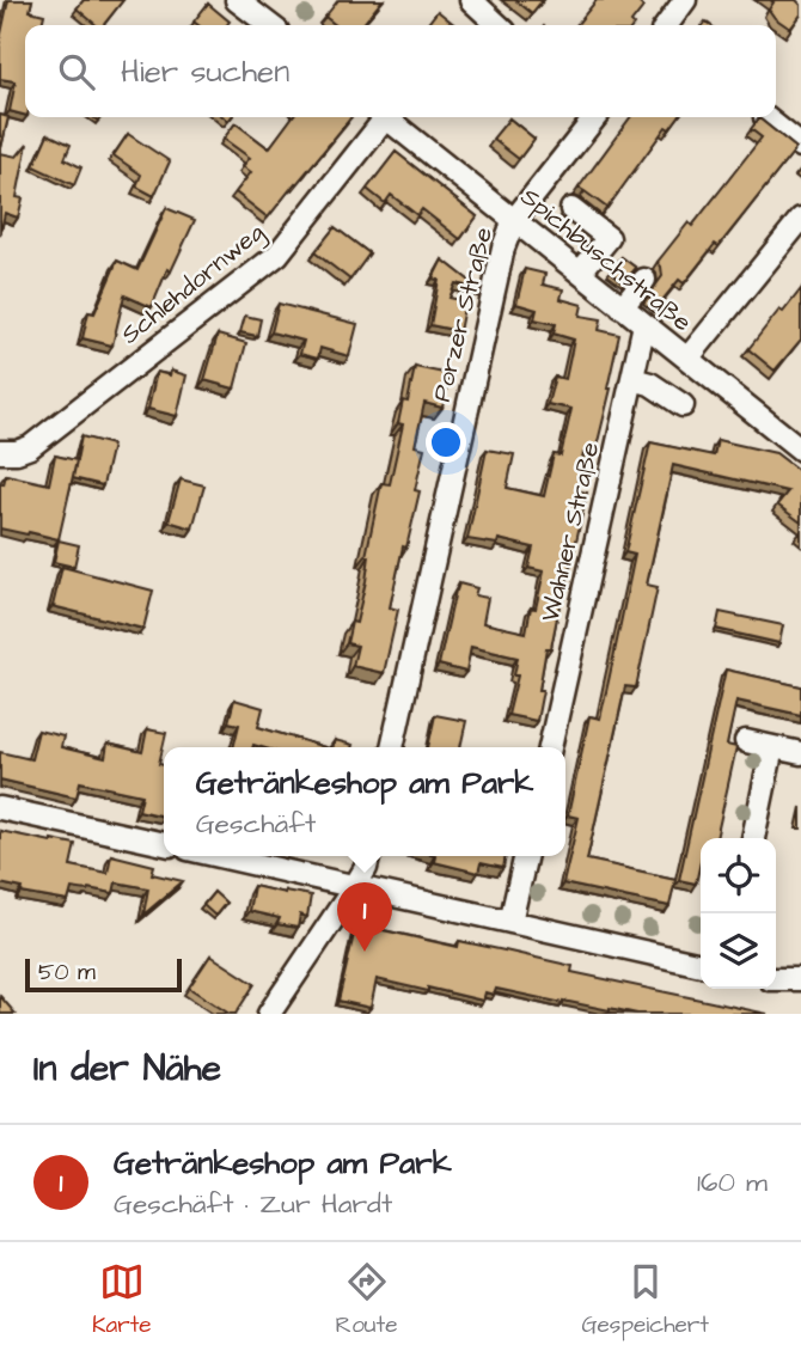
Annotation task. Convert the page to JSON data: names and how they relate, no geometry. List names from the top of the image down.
{
  "streets": {
    "street": [
      "Spichbuschstraße",
      "Schlehdornweg",
      "Porzer Straße",
      "Wahner Straße"
    ]
  },
  "crossings": [
    ["Spichbuschstraße", "Porzer Straße"],
    ["Spichbuschstraße", "Wahner Straße"]
  ],
  "scale_bar": "50 m",
  "page": {
    "search": "Hier suchen",
    "popup": ["Getränkeshop am Park", "Geschäft"],
    "pins": "1",
    "scale": "50 m",
    "heading": "In der Nähe",
    "list": [
      {
        "mark": "1",
        "name": "Getränkeshop am Park",
        "note": "Geschäft · Zur Hardt",
        "value": "160 m"
      }
    ],
    "nav": ["Karte", "Route", "Gespeichert"]
  }
}
